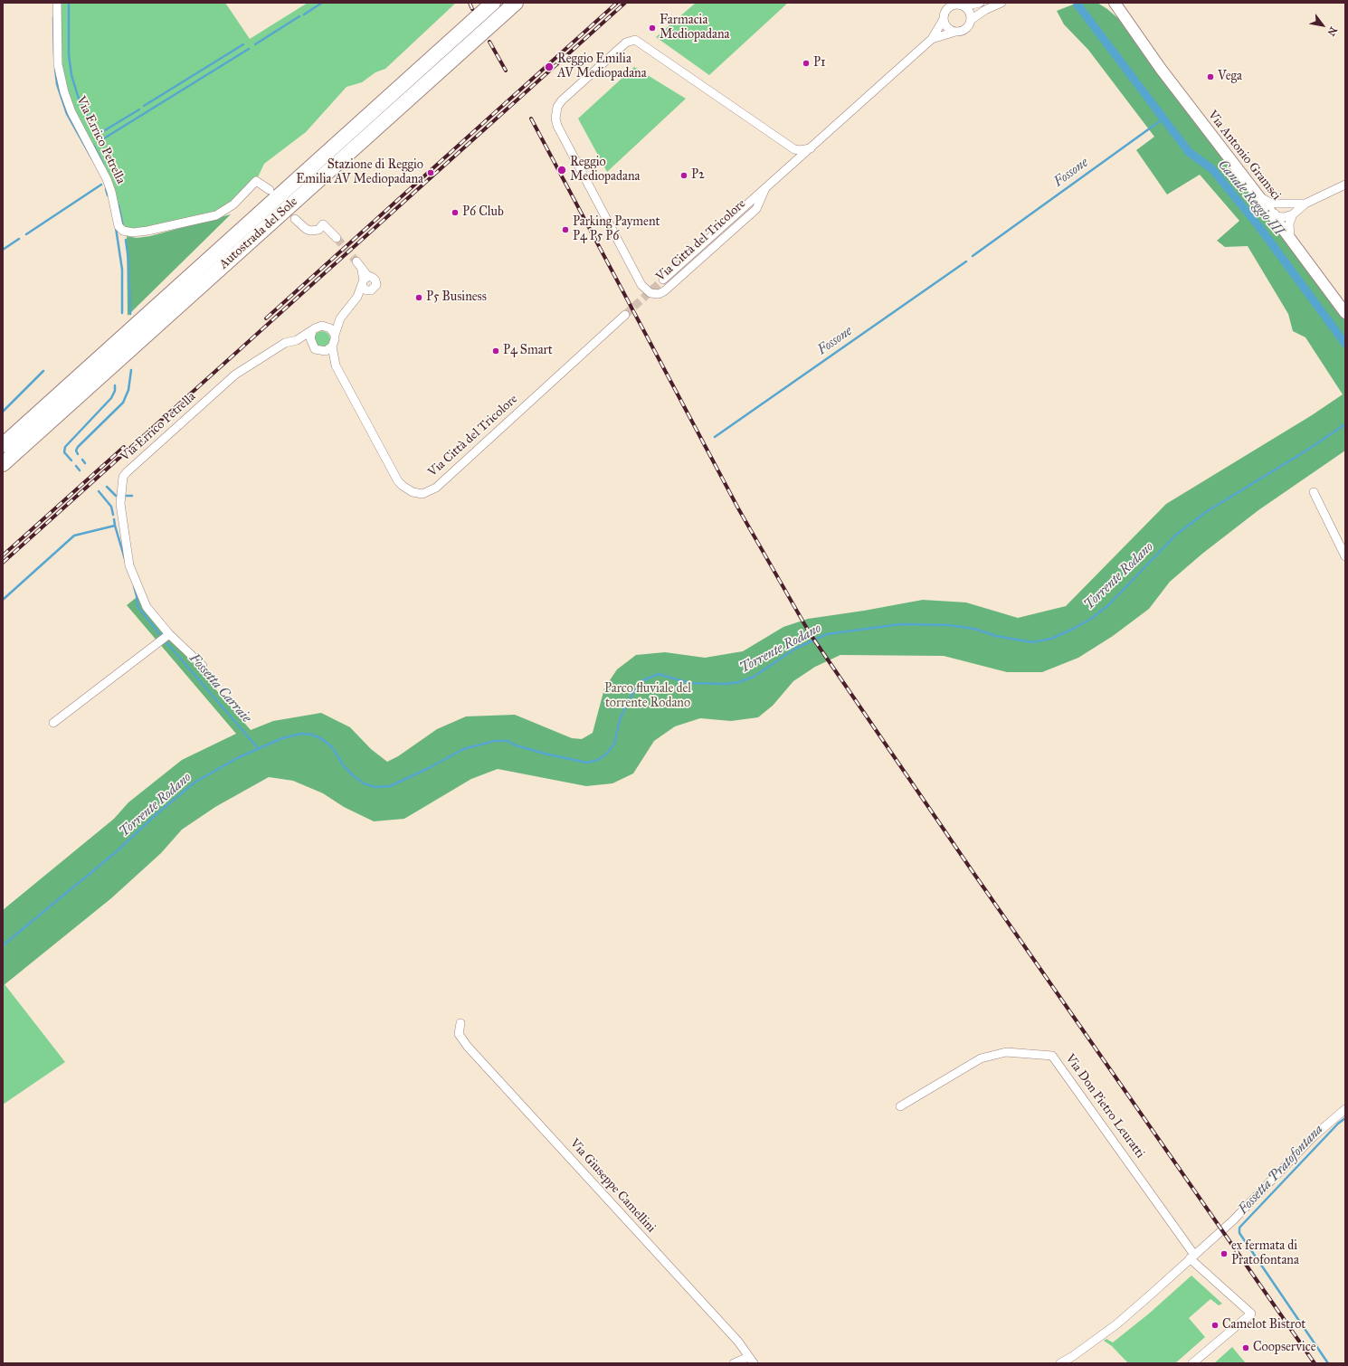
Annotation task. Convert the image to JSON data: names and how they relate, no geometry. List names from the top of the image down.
{
  "streets": {
    "highway": ["Autostrada del Sole"],
    "street": [
      "Via Errico Petrella",
      "Via Antonio Gramsci",
      "Via Città del Tricolore",
      "Via Don Pietro Leuratti",
      "Via Giuseppe Camellini"
    ]
  },
  "water": [
    "Fossone",
    "Canale Reggio III",
    "Torrente Rodano",
    "Fossetta Carraie",
    "Fossetta Pratofontana"
  ],
  "parks": ["Parco fluviale del torrente Rodano"],
  "places": [
    "Farmacia Mediopadana",
    "P1",
    "Reggio Emilia AV Mediopadana",
    "Vega",
    "Reggio Mediopadana",
    "Stazione di Reggio Emilia AV Mediopadana",
    "P2",
    "P6 Club",
    "Parking Payment P4 P5 P6",
    "P5 Business",
    "P4 Smart",
    "ex fermata di Pratofontana",
    "Camelot Bistrot",
    "Coopservice"
  ],
  "north": "bottom right"
}
